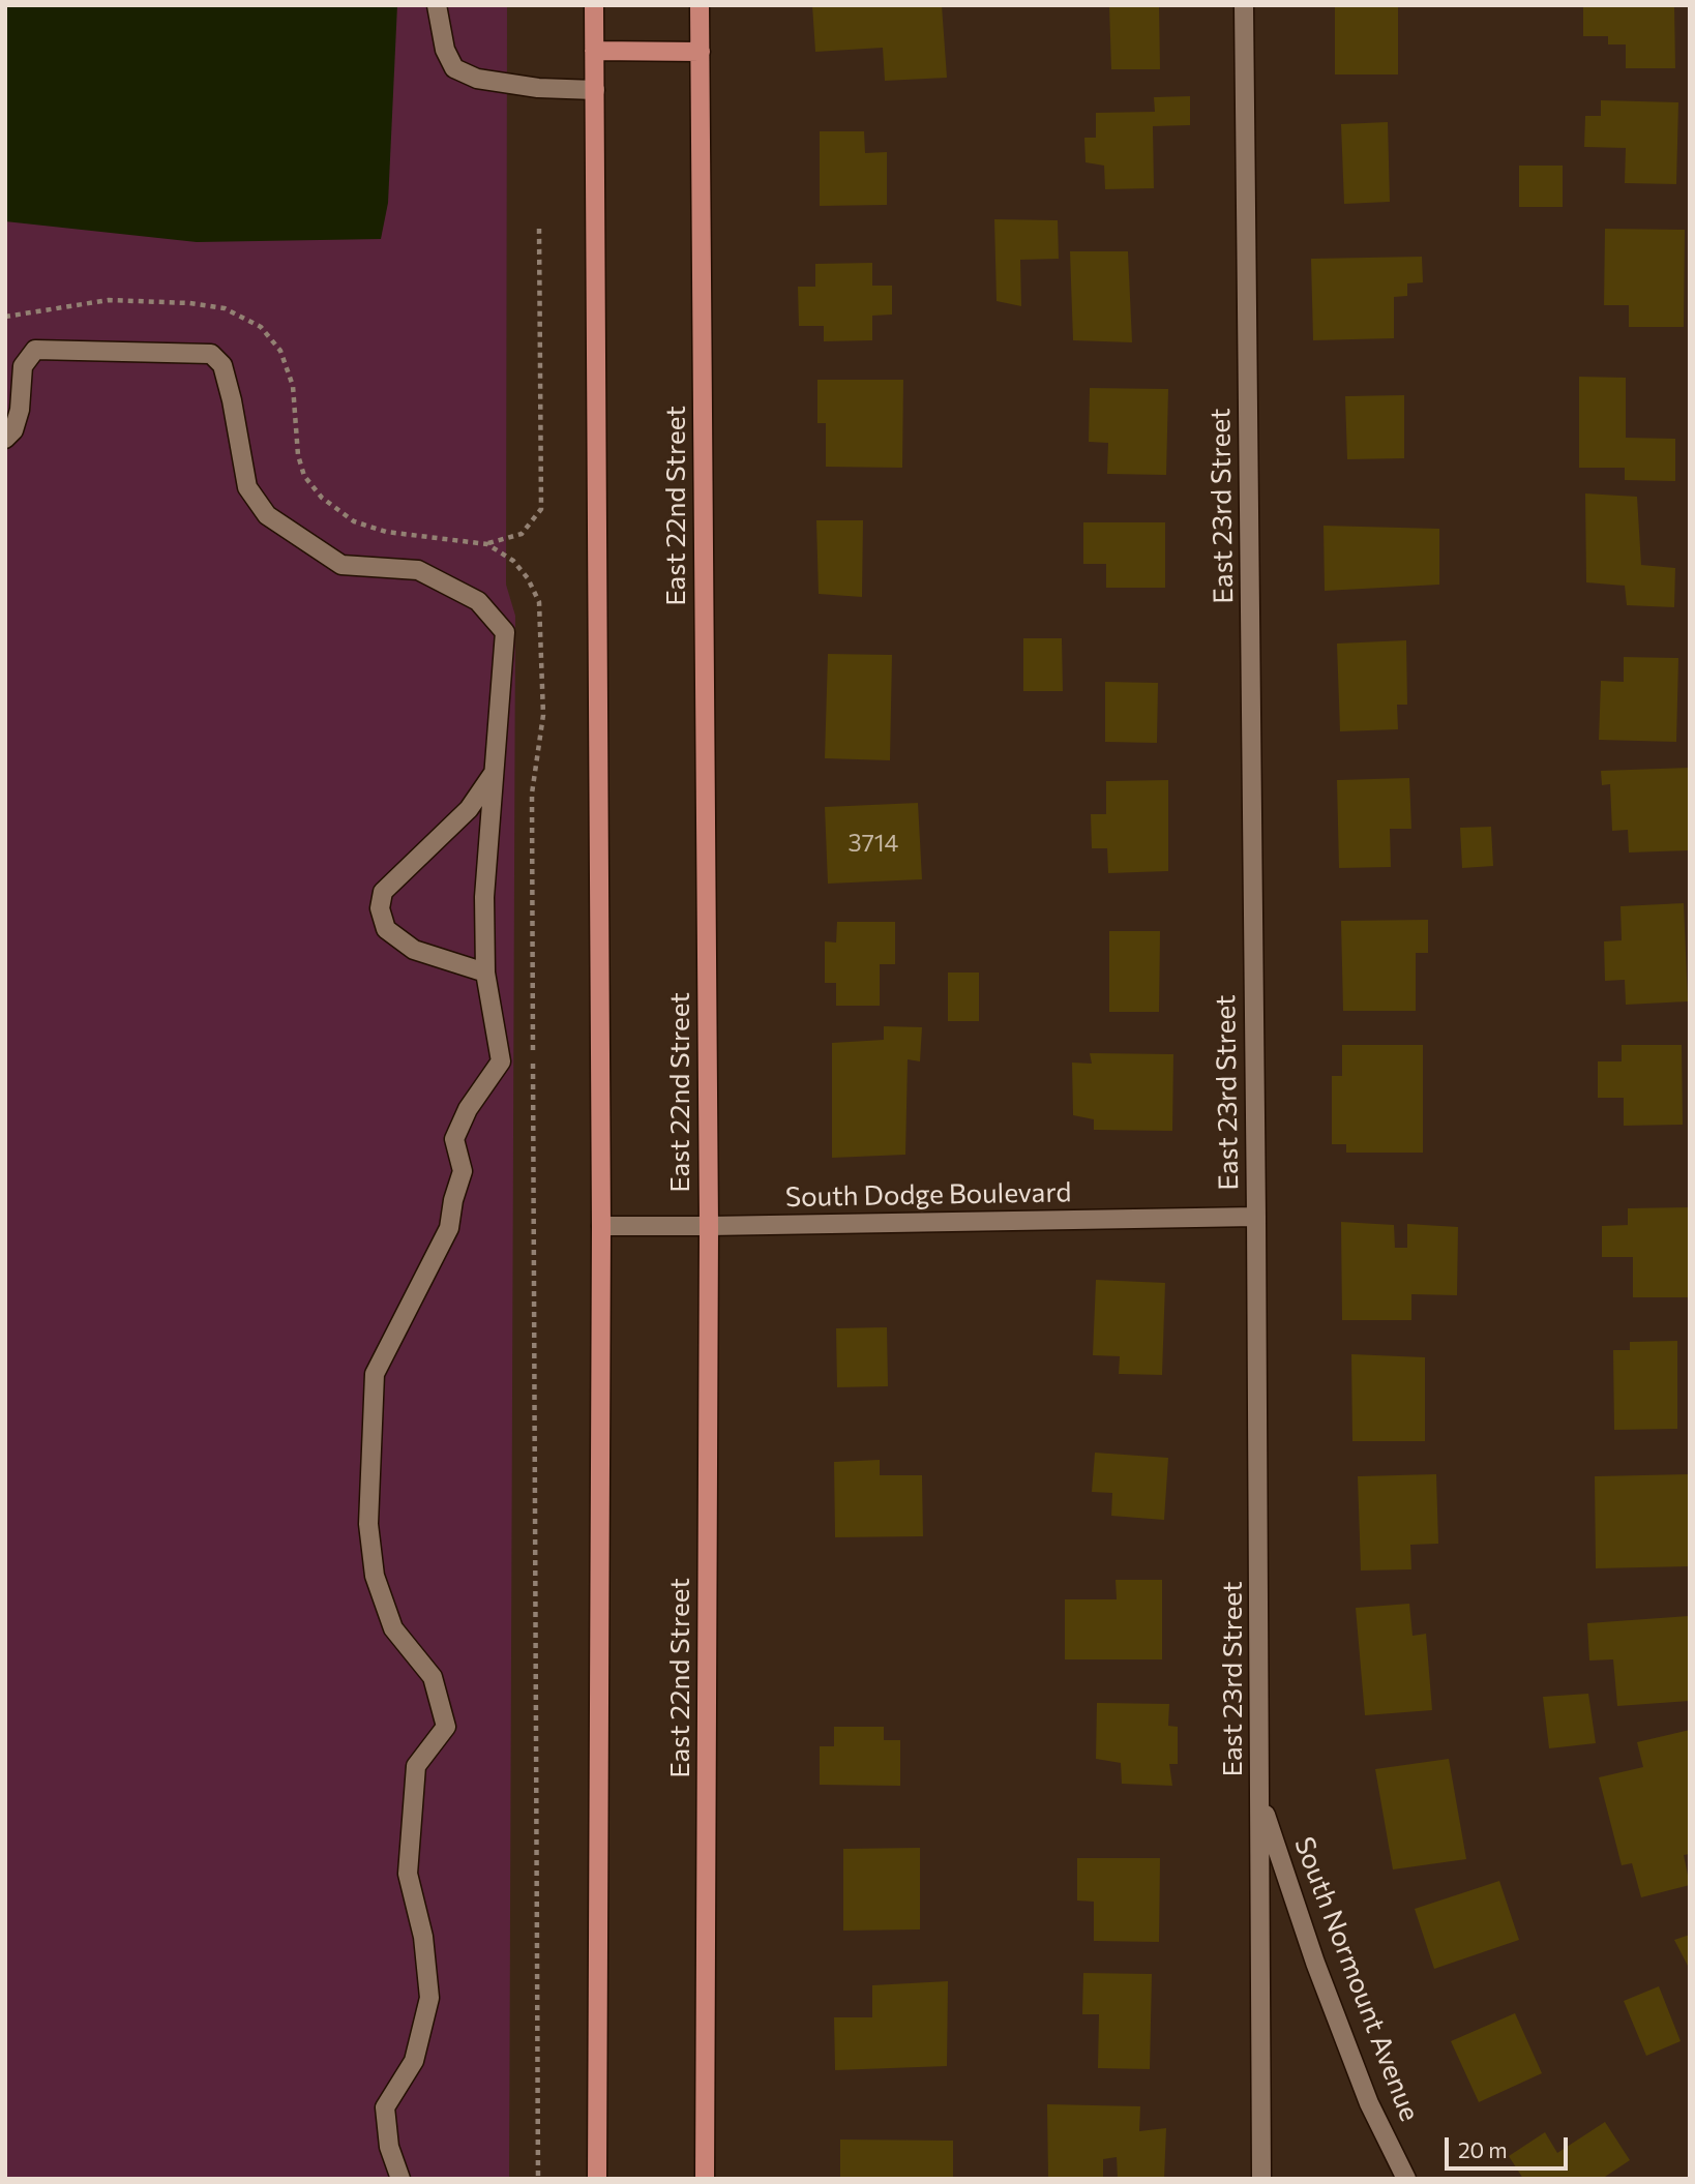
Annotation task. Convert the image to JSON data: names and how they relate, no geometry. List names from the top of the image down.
{
  "streets": {
    "main road": ["East 22nd Street"],
    "street": ["East 23rd Street", "South Dodge Boulevard", "South Normount Avenue"]
  },
  "crossings": [
    ["East 22nd Street", "South Dodge Boulevard"],
    ["East 23rd Street", "South Dodge Boulevard"],
    ["East 23rd Street", "South Normount Avenue"]
  ],
  "house_numbers": ["3714"],
  "scale_bar": "20 m"
}
